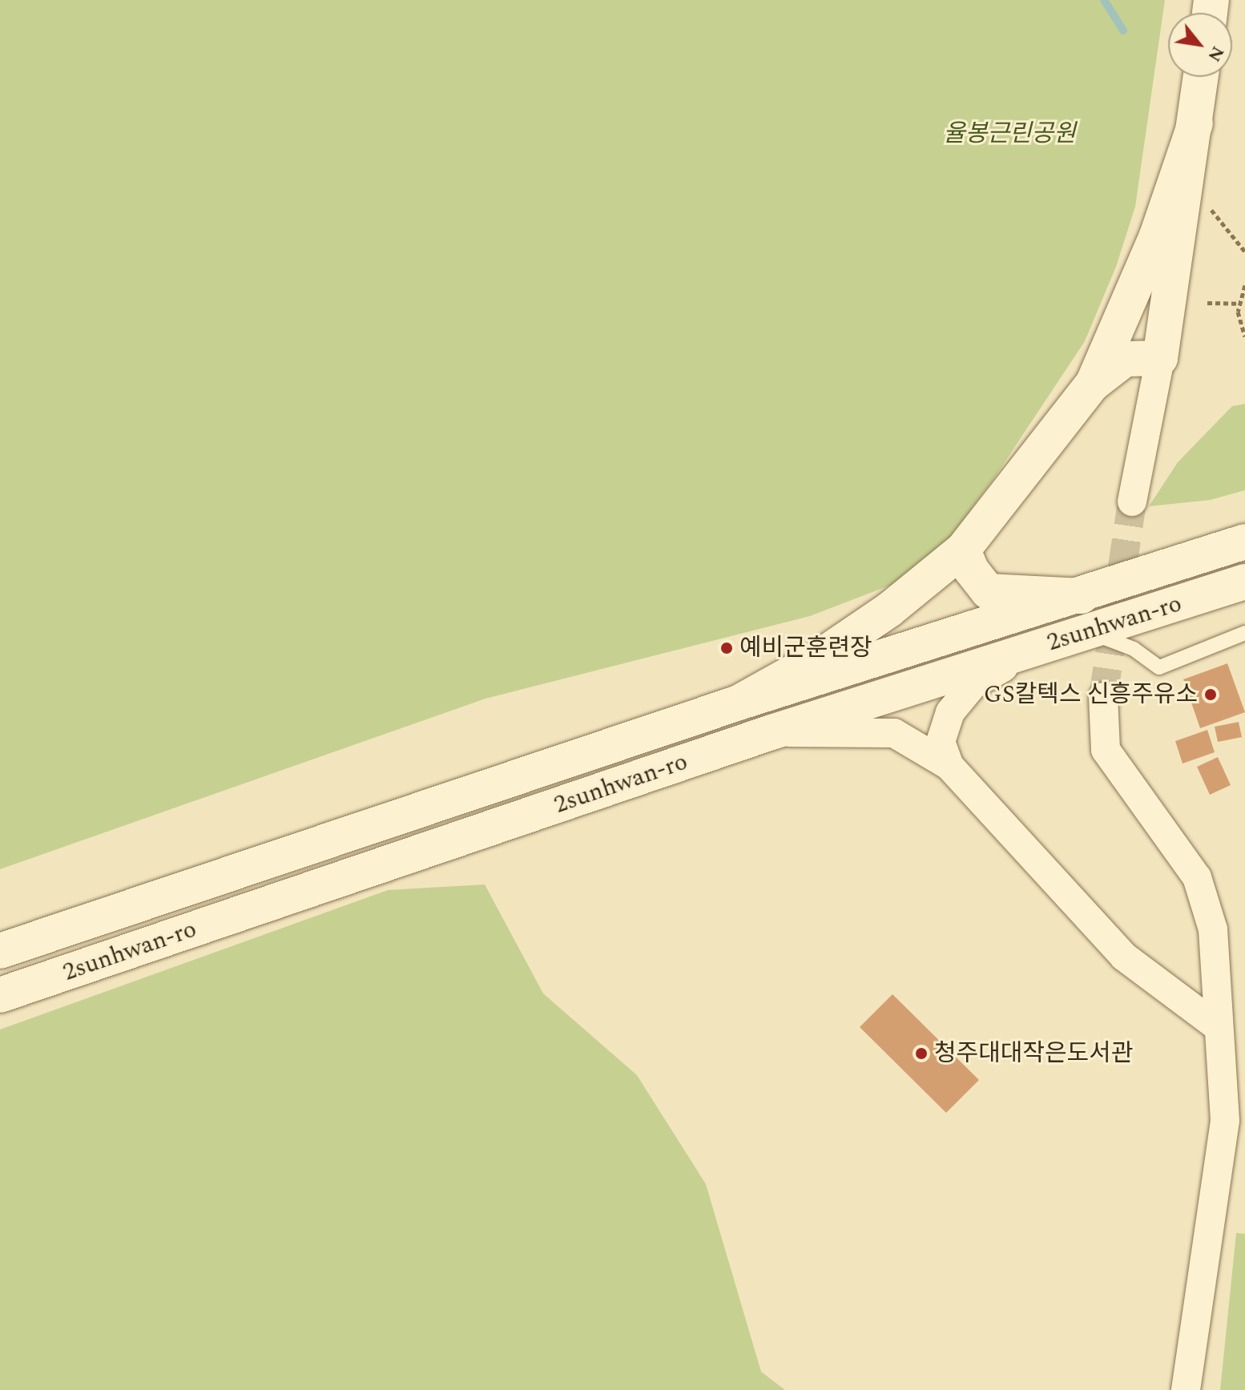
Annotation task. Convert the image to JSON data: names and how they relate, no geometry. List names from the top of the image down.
{
  "streets": {
    "street": ["2sunhwan-ro"]
  },
  "parks": ["율봉근린공원"],
  "places": ["예비군훈련장", "GS칼텍스 신흥주유소", "청주대대작은도서관"],
  "north": "bottom right"
}
